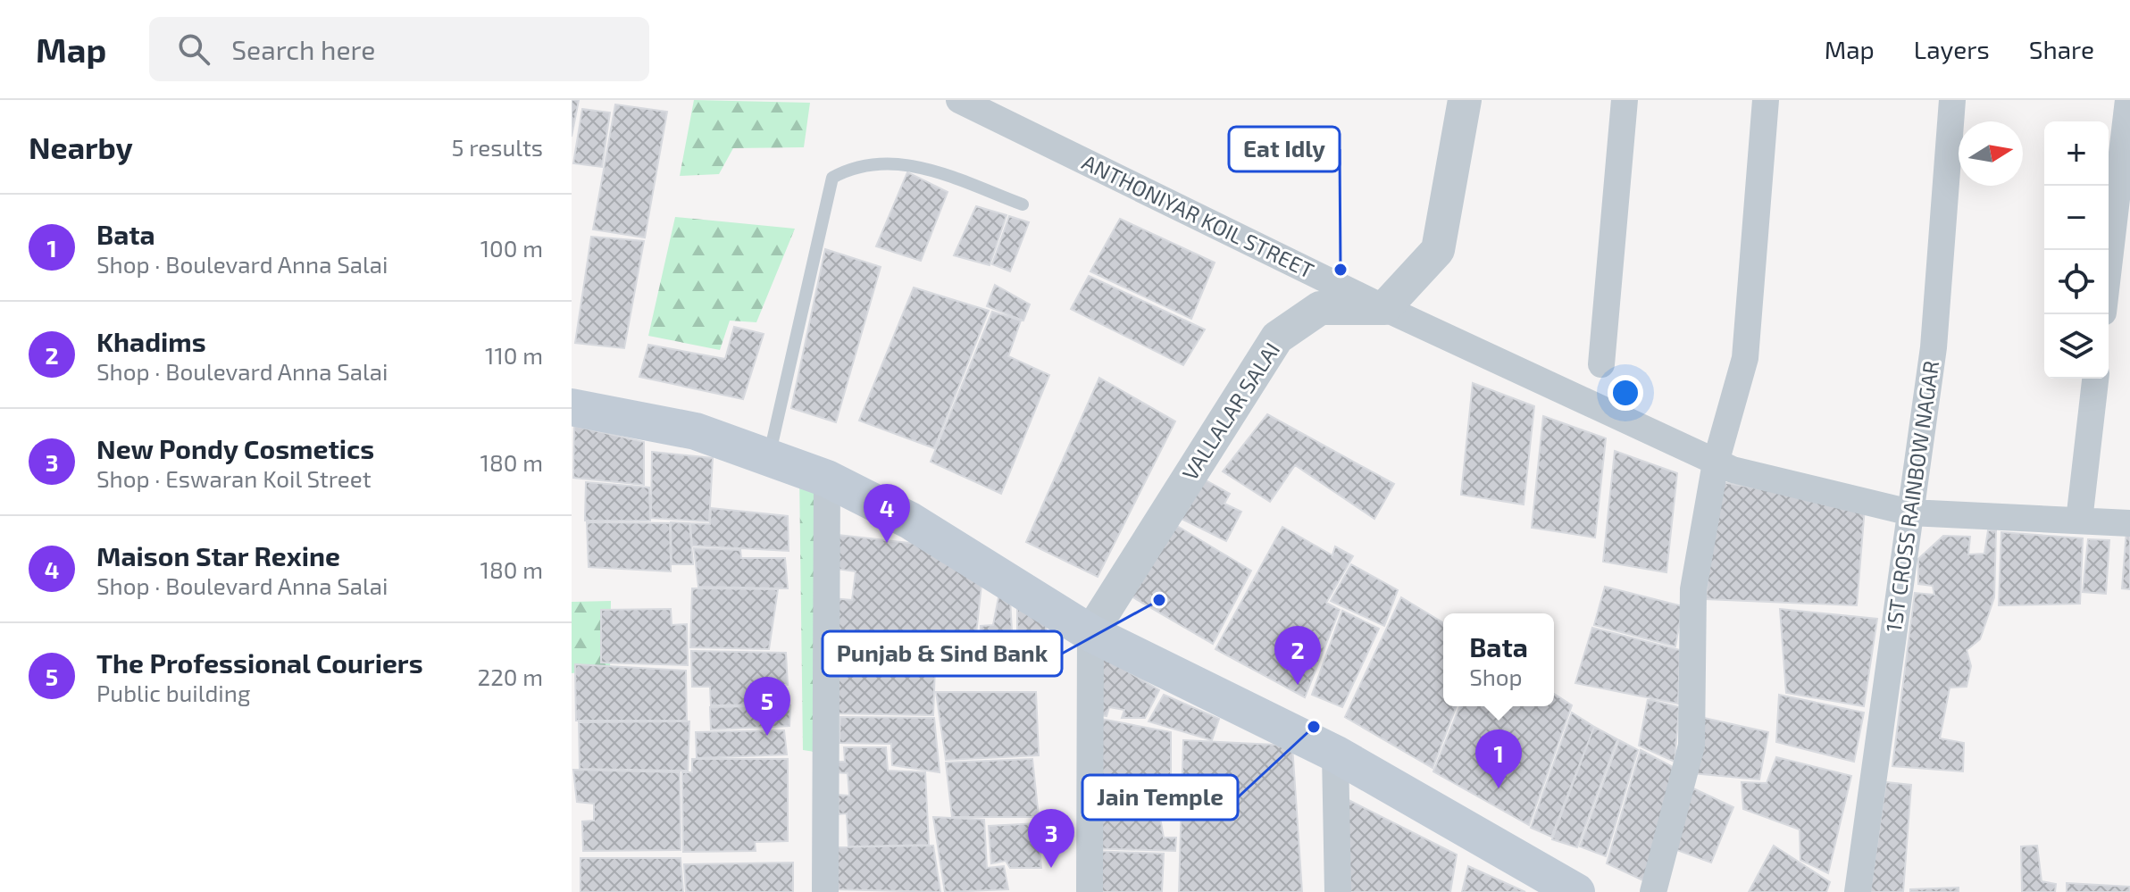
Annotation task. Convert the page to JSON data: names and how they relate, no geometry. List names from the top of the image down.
{
  "streets": {
    "street": ["ANTHONIYAR KOIL STREET", "VALLALAR SALAI", "1ST CROSS RAINBOW NAGAR"]
  },
  "crossings": [
    ["ANTHONIYAR KOIL STREET", "VALLALAR SALAI"],
    ["ANTHONIYAR KOIL STREET", "1ST CROSS RAINBOW NAGAR"]
  ],
  "places": ["Eat Idly", "Punjab & Sind Bank", "Jain Temple"],
  "north": "right",
  "page": {
    "header": "Map",
    "search": "Search here",
    "nav": ["Map", "Layers", "Share"],
    "heading": ["Nearby", "5 results"],
    "map_buttons": ["+", "−"],
    "list": [
      {
        "mark": "1",
        "name": "Bata",
        "note": "Shop · Boulevard Anna Salai",
        "value": "100 m"
      },
      {
        "mark": "2",
        "name": "Khadims",
        "note": "Shop · Boulevard Anna Salai",
        "value": "110 m"
      },
      {
        "mark": "3",
        "name": "New Pondy Cosmetics",
        "note": "Shop · Eswaran Koil Street",
        "value": "180 m"
      },
      {
        "mark": "4",
        "name": "Maison Star Rexine",
        "note": "Shop · Boulevard Anna Salai",
        "value": "180 m"
      },
      {
        "mark": "5",
        "name": "The Professional Couriers",
        "note": "Public building",
        "value": "220 m"
      }
    ],
    "pins": [
      "4",
      "2",
      "5",
      "1",
      "3"
    ],
    "popup": ["Bata", "Shop"]
  }
}
